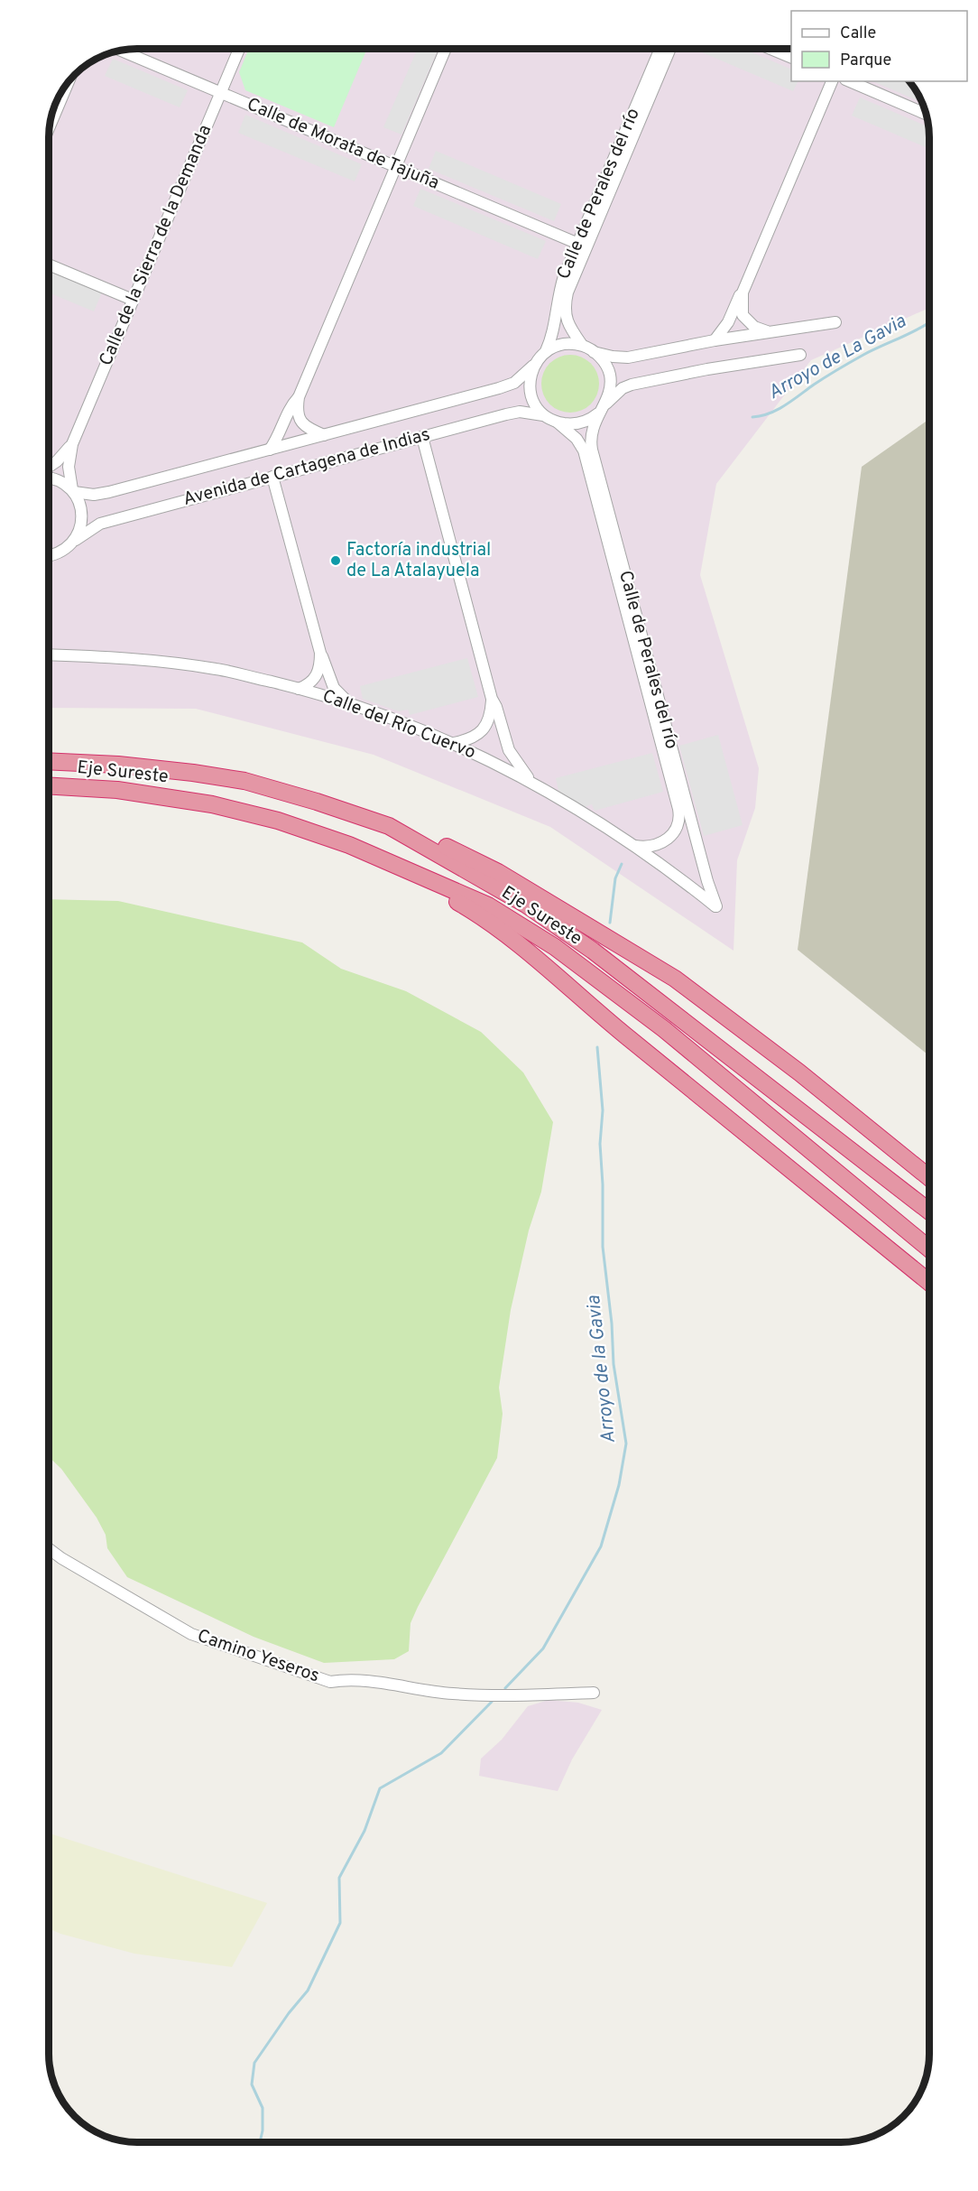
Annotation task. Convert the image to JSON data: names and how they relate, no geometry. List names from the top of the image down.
{
  "streets": {
    "highway": ["Eje Sureste"],
    "street": [
      "Calle de Morata de Tajuña",
      "Calle de Perales del río",
      "Calle de la Sierra de la Demanda",
      "Avenida de Cartagena de Indias",
      "Calle del Río Cuervo",
      "Camino Yeseros"
    ]
  },
  "crossings": [
    ["Calle de Morata de Tajuña", "Calle de Perales del río"],
    ["Calle de Morata de Tajuña", "Calle de la Sierra de la Demanda"],
    ["Calle de Perales del río", "Avenida de Cartagena de Indias"],
    ["Calle de Perales del río", "Calle del Río Cuervo"],
    ["Calle de la Sierra de la Demanda", "Avenida de Cartagena de Indias"]
  ],
  "water": ["Arroyo de La Gavia", "Arroyo de la Gavia"],
  "places": ["Factoría industrial de La Atalayuela"],
  "legend": ["Calle", "Parque"]
}
